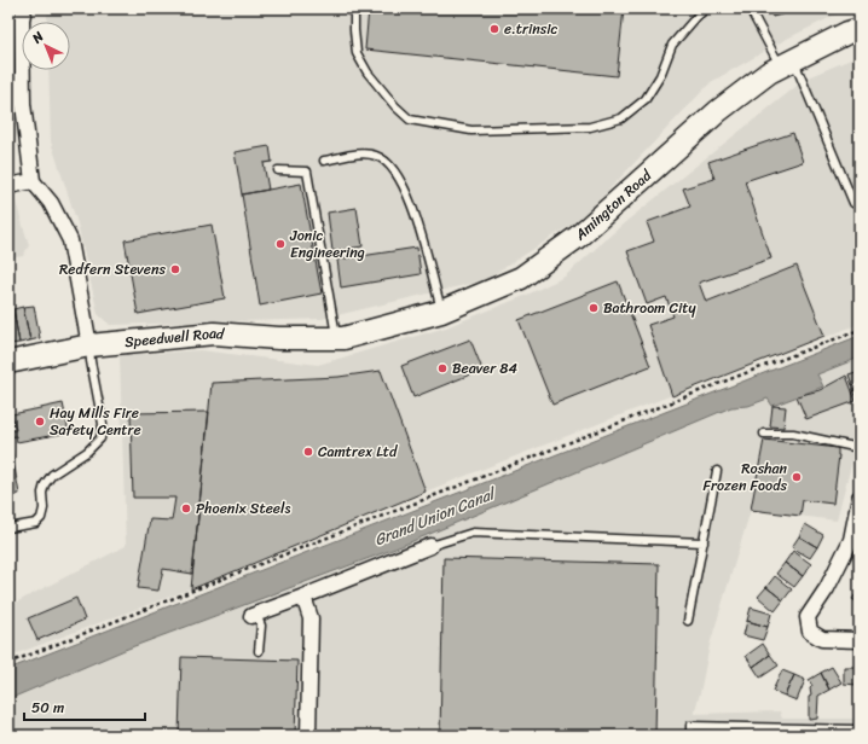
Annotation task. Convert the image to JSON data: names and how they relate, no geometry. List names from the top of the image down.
{
  "streets": {
    "street": ["Amington Road", "Speedwell Road"]
  },
  "crossings": [
    ["Amington Road", "Speedwell Road"]
  ],
  "water": ["Grand Union Canal"],
  "places": [
    "e.trinsic",
    "Jonic Engineering",
    "Redfern Stevens",
    "Bathroom City",
    "Beaver 84",
    "Hay Mills Fire Safety Centre",
    "Camtrex Ltd",
    "Roshan Frozen Foods",
    "Phoenix Steels"
  ],
  "scale_bar": "50 m",
  "north": "top left"
}
